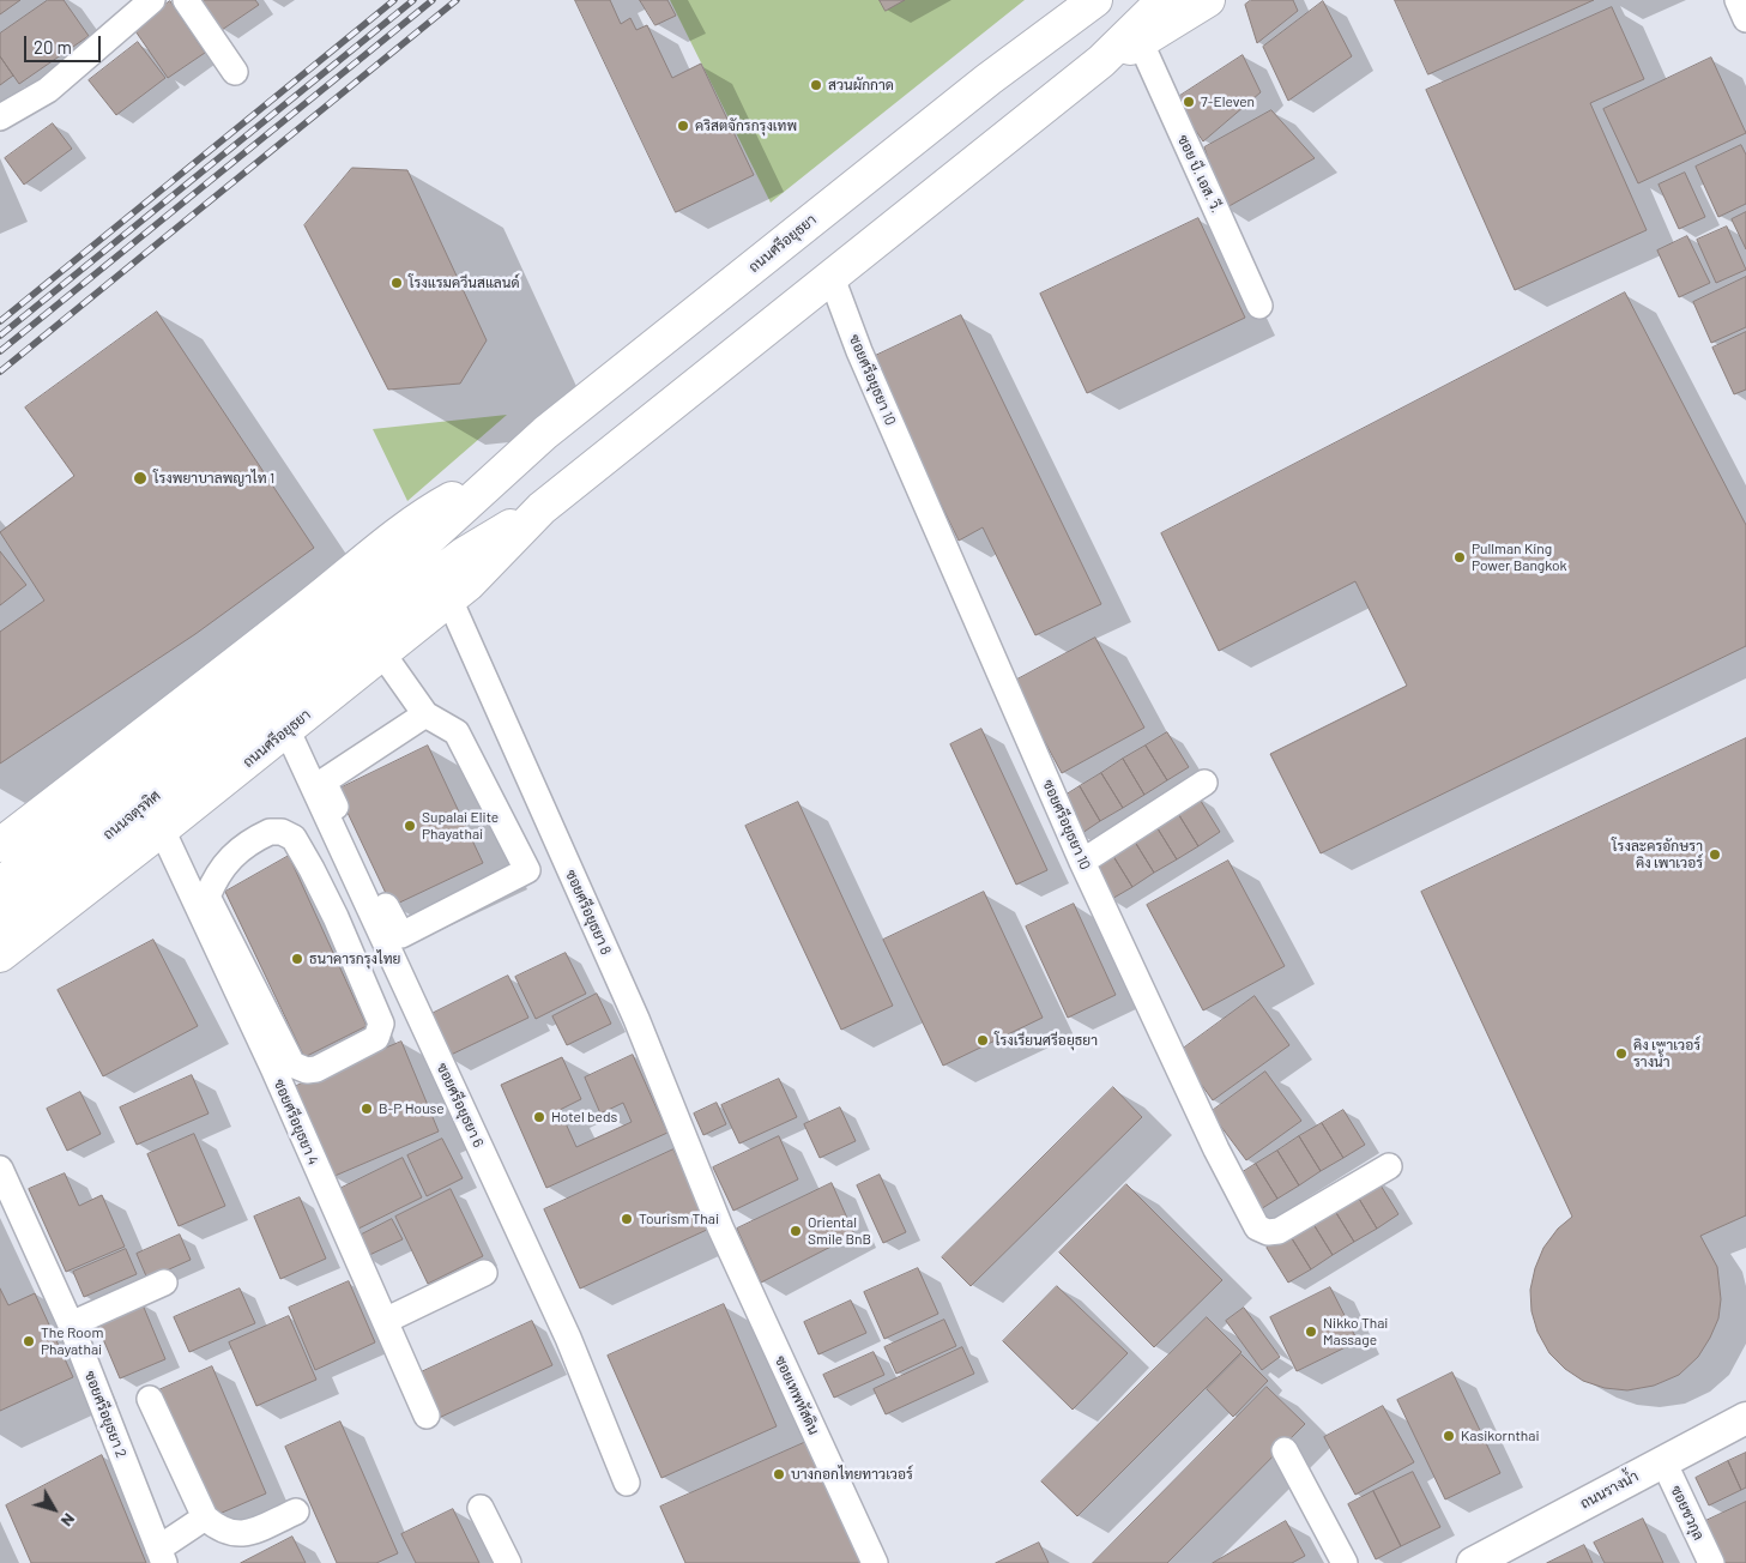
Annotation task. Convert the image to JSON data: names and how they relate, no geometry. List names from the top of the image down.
{
  "streets": {
    "main road": ["ถนนศรีอยุธยา", "ถนนจตุรทิศ"],
    "street": [
      "ซอย บี. เอส. วี.",
      "ซอยศรีอยุธยา 10",
      "ซอยศรีอยุธยา 8",
      "ซอยศรีอยุธยา 6",
      "ซอยศรีอยุธยา 4",
      "ซอยเทพหัสดิน",
      "ซอยศรีอยุธยา 2",
      "ถนนรางน้ำ",
      "ซอยชวกุล"
    ]
  },
  "crossings": [
    ["ซอย บี. เอส. วี.", "ถนนศรีอยุธยา"],
    ["ถนนศรีอยุธยา", "ซอยศรีอยุธยา 10"],
    ["ถนนศรีอยุธยา", "ถนนจตุรทิศ"],
    ["ถนนศรีอยุธยา", "ซอยศรีอยุธยา 8"],
    ["ถนนศรีอยุธยา", "ซอยศรีอยุธยา 6"],
    ["ถนนศรีอยุธยา", "ซอยศรีอยุธยา 4"],
    ["ซอยศรีอยุธยา 8", "ซอยเทพหัสดิน"],
    ["ถนนรางน้ำ", "ซอยชวกุล"]
  ],
  "places": [
    "สวนผักกาด",
    "7-Eleven",
    "คริสตจักรกรุงเทพ",
    "โรงแรมควีนสแลนด์",
    "โรงพยาบาลพญาไท 1",
    "Pullman King Power Bangkok",
    "Supalai Elite Phayathai",
    "โรงละครอักษรา คิง เพาเวอร์",
    "ธนาคารกรุงไทย",
    "โรงเรียนศรีอยุธยา",
    "คิง เพาเวอร์ รางน้ำ",
    "B-P House",
    "Hotel beds",
    "Tourism Thai",
    "Oriental Smile BnB",
    "Nikko Thai Massage",
    "The Room Phayathai",
    "Kasikornthai",
    "บางกอกไทยทาวเวอร์"
  ],
  "scale_bar": "20 m",
  "north": "bottom right"
}
